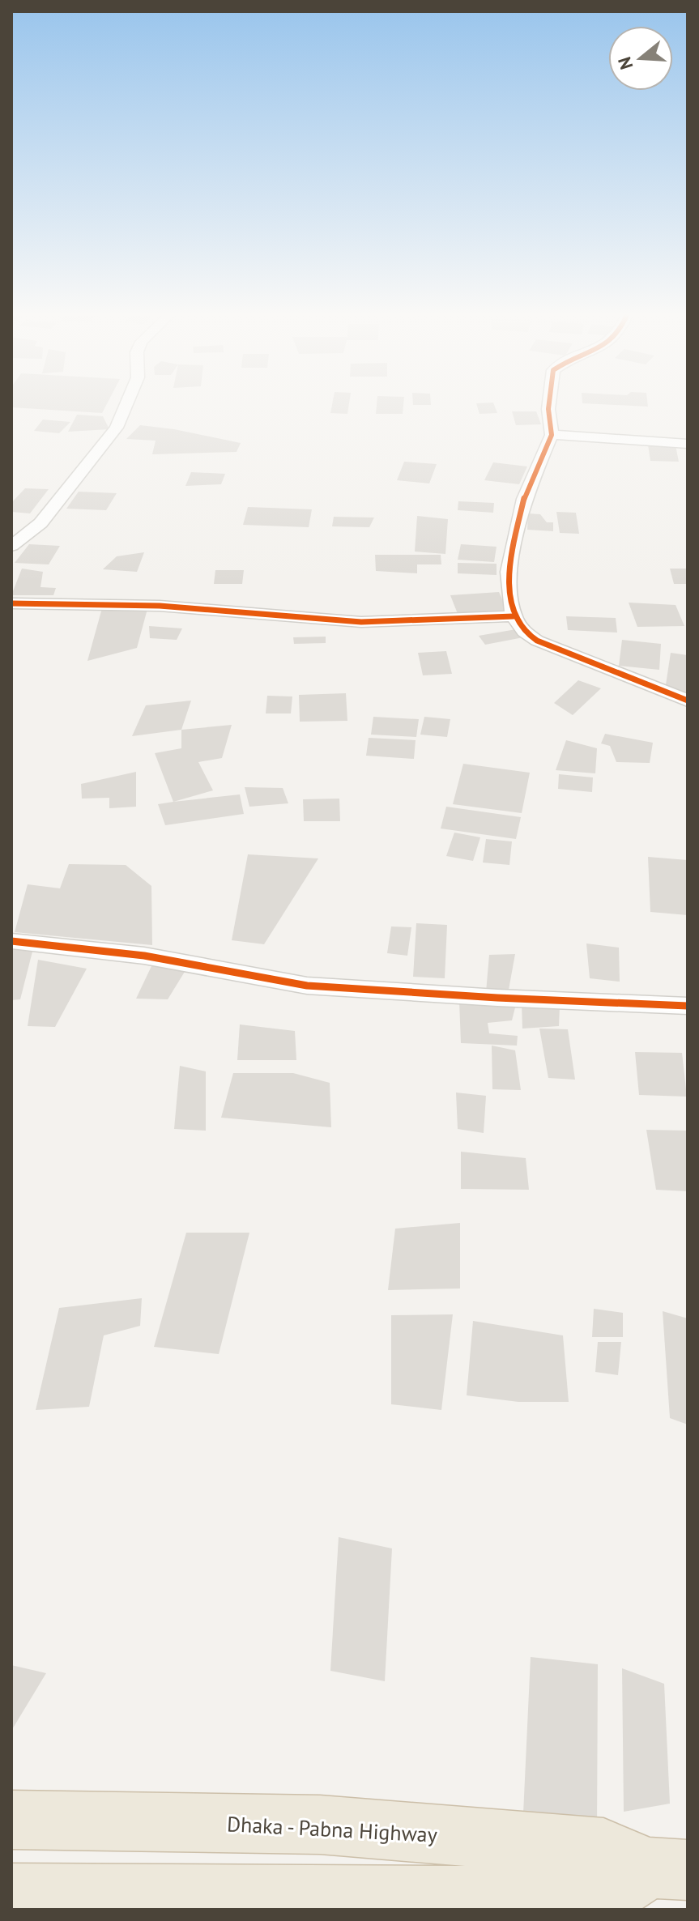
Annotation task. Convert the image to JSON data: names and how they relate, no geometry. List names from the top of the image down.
{
  "streets": {
    "highway": ["Dhaka - Pabna Highway"]
  },
  "north": "left"
}
